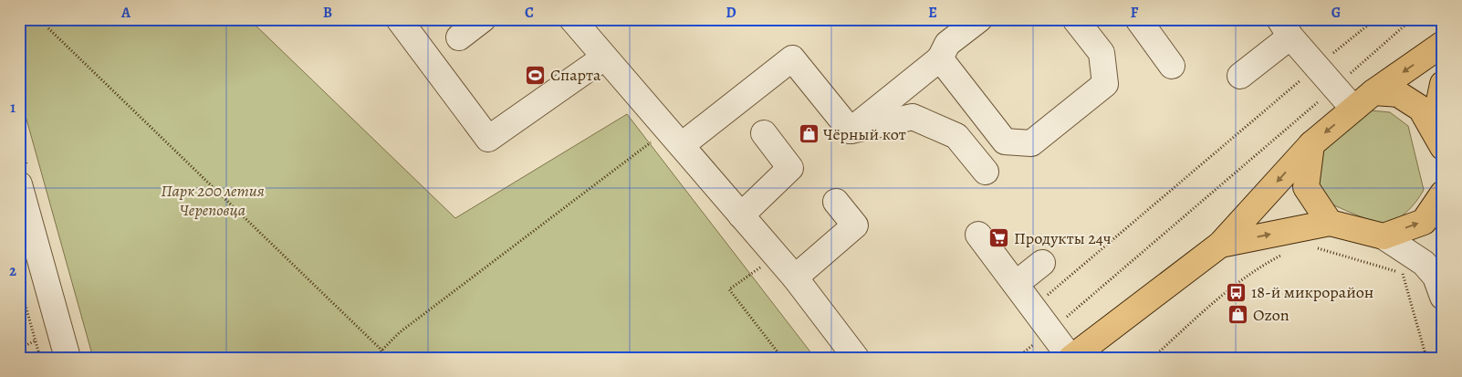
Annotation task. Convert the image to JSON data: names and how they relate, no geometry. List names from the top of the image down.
{
  "parks": ["Парк 200 летия Череповца"],
  "places": {
    "sports": ["Спарта"],
    "shop": ["Чёрный кот", "Ozon"],
    "supermarket": ["Продукты 24ч"],
    "bus stop": ["18-й микрорайон"]
  },
  "grid": {
    "columns": [
      "A",
      "B",
      "C",
      "D",
      "E",
      "F",
      "G"
    ],
    "rows": ["1", "2"]
  }
}
